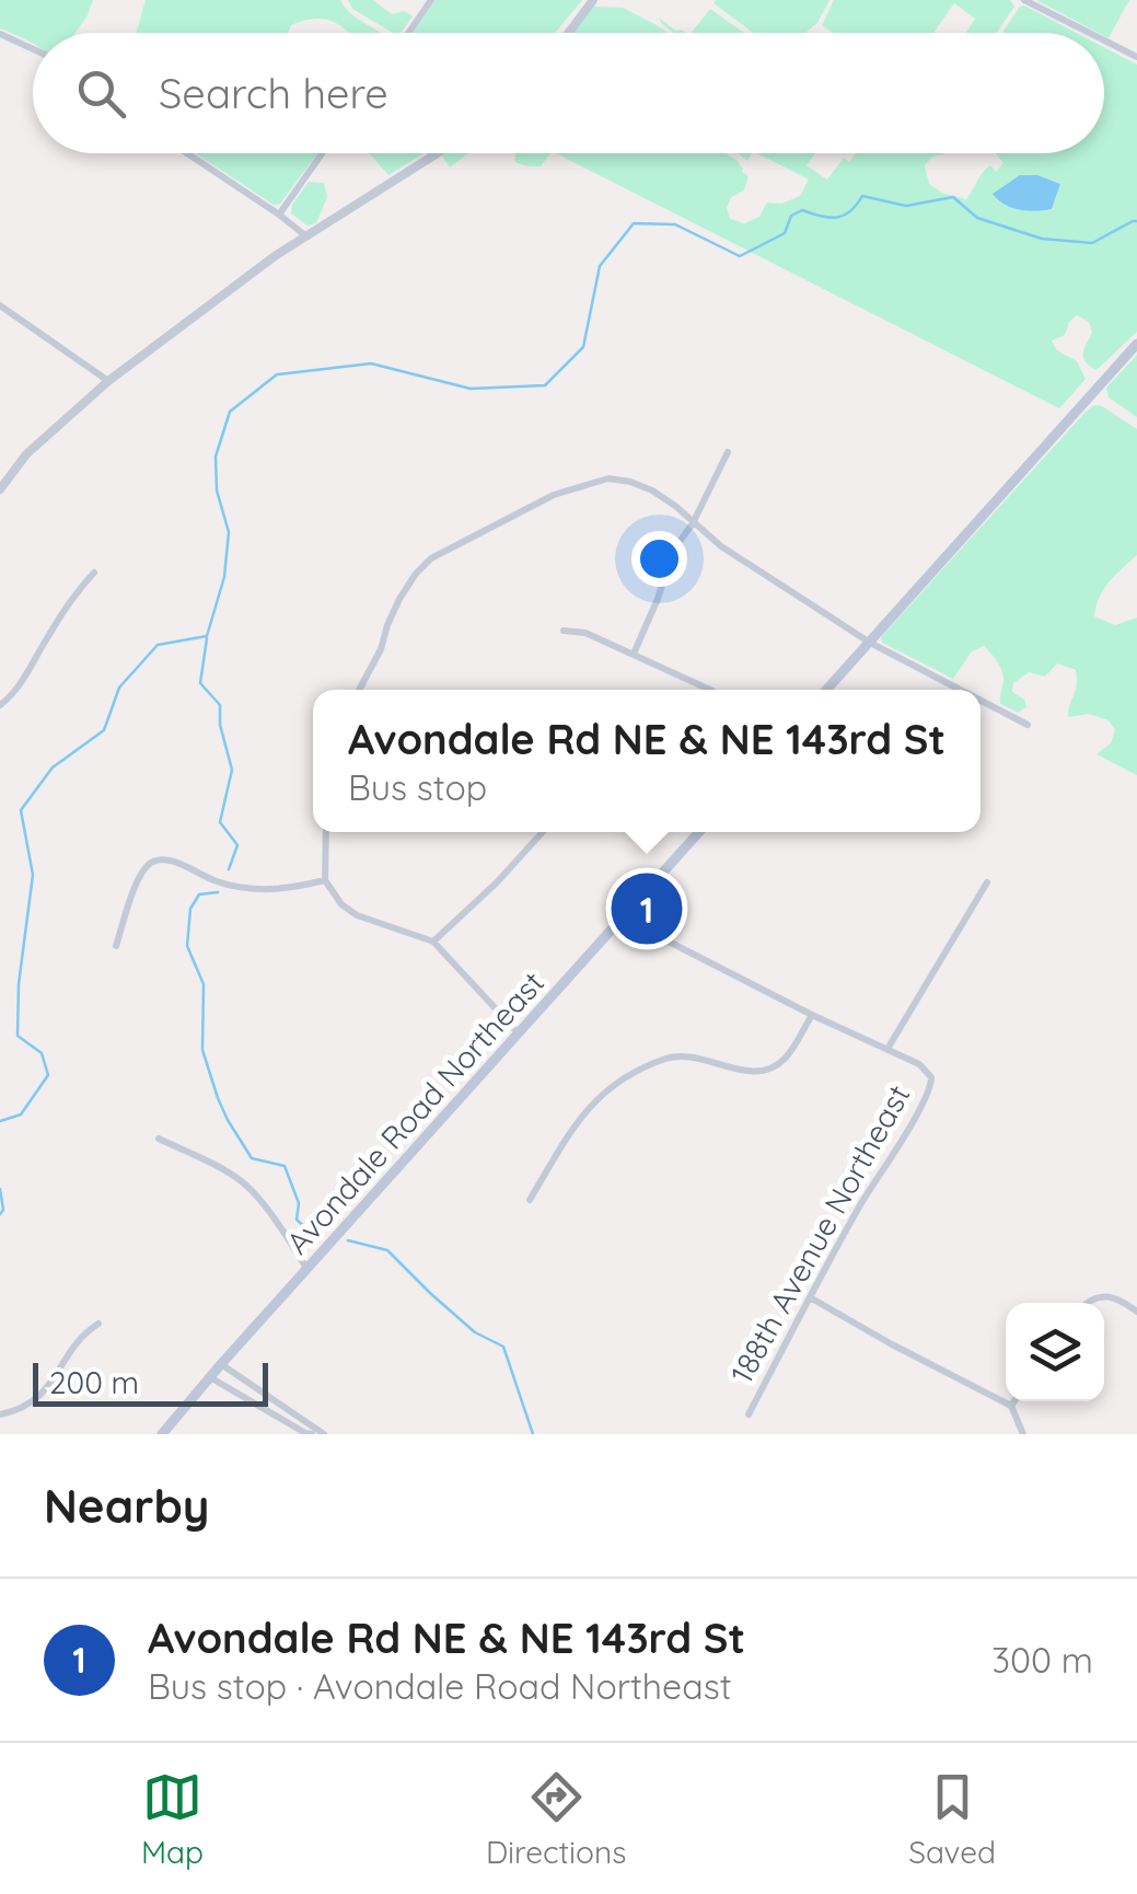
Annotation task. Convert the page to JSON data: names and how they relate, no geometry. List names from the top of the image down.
{
  "streets": {
    "main road": ["Avondale Road Northeast"],
    "street": ["188th Avenue Northeast"]
  },
  "scale_bar": "200 m",
  "page": {
    "search": "Search here",
    "popup": ["Avondale Rd NE & NE 143rd St", "Bus stop"],
    "pins": "1",
    "scale": "200 m",
    "heading": "Nearby",
    "list": [
      {
        "mark": "1",
        "name": "Avondale Rd NE & NE 143rd St",
        "note": "Bus stop · Avondale Road Northeast",
        "value": "300 m"
      }
    ],
    "nav": ["Map", "Directions", "Saved"]
  }
}
